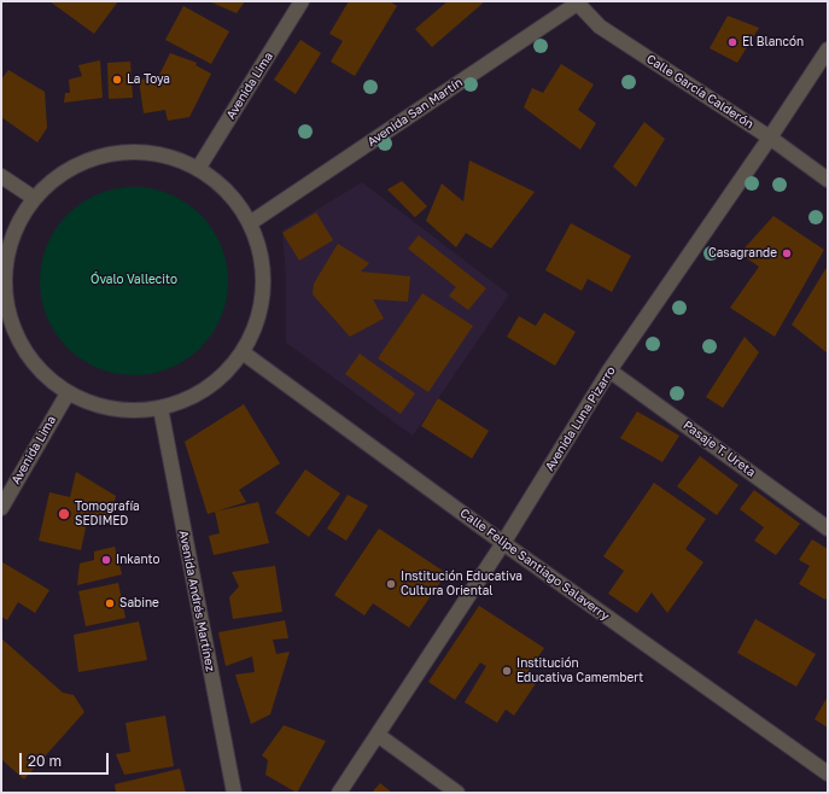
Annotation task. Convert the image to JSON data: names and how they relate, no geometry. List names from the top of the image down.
{
  "streets": {
    "street": [
      "Avenida Lima",
      "Calle García Calderón",
      "Avenida San Martín",
      "Avenida Luna Pizarro",
      "Pasaje T. Ureta",
      "Calle Felipe Santiago Salaverry",
      "Avenida Andrés Martínez"
    ]
  },
  "crossings": [
    ["Calle García Calderón", "Avenida San Martín"],
    ["Calle García Calderón", "Avenida Luna Pizarro"],
    ["Avenida Luna Pizarro", "Pasaje T. Ureta"],
    ["Avenida Luna Pizarro", "Calle Felipe Santiago Salaverry"]
  ],
  "parks": ["Óvalo Vallecito"],
  "places": [
    "El Blancón",
    "La Toya",
    "Casagrande",
    "Tomografía SEDIMED",
    "Inkanto",
    "Institución Educativa Cultura Oriental",
    "Sabine",
    "Institución Educativa Camembert"
  ],
  "scale_bar": "20 m"
}
